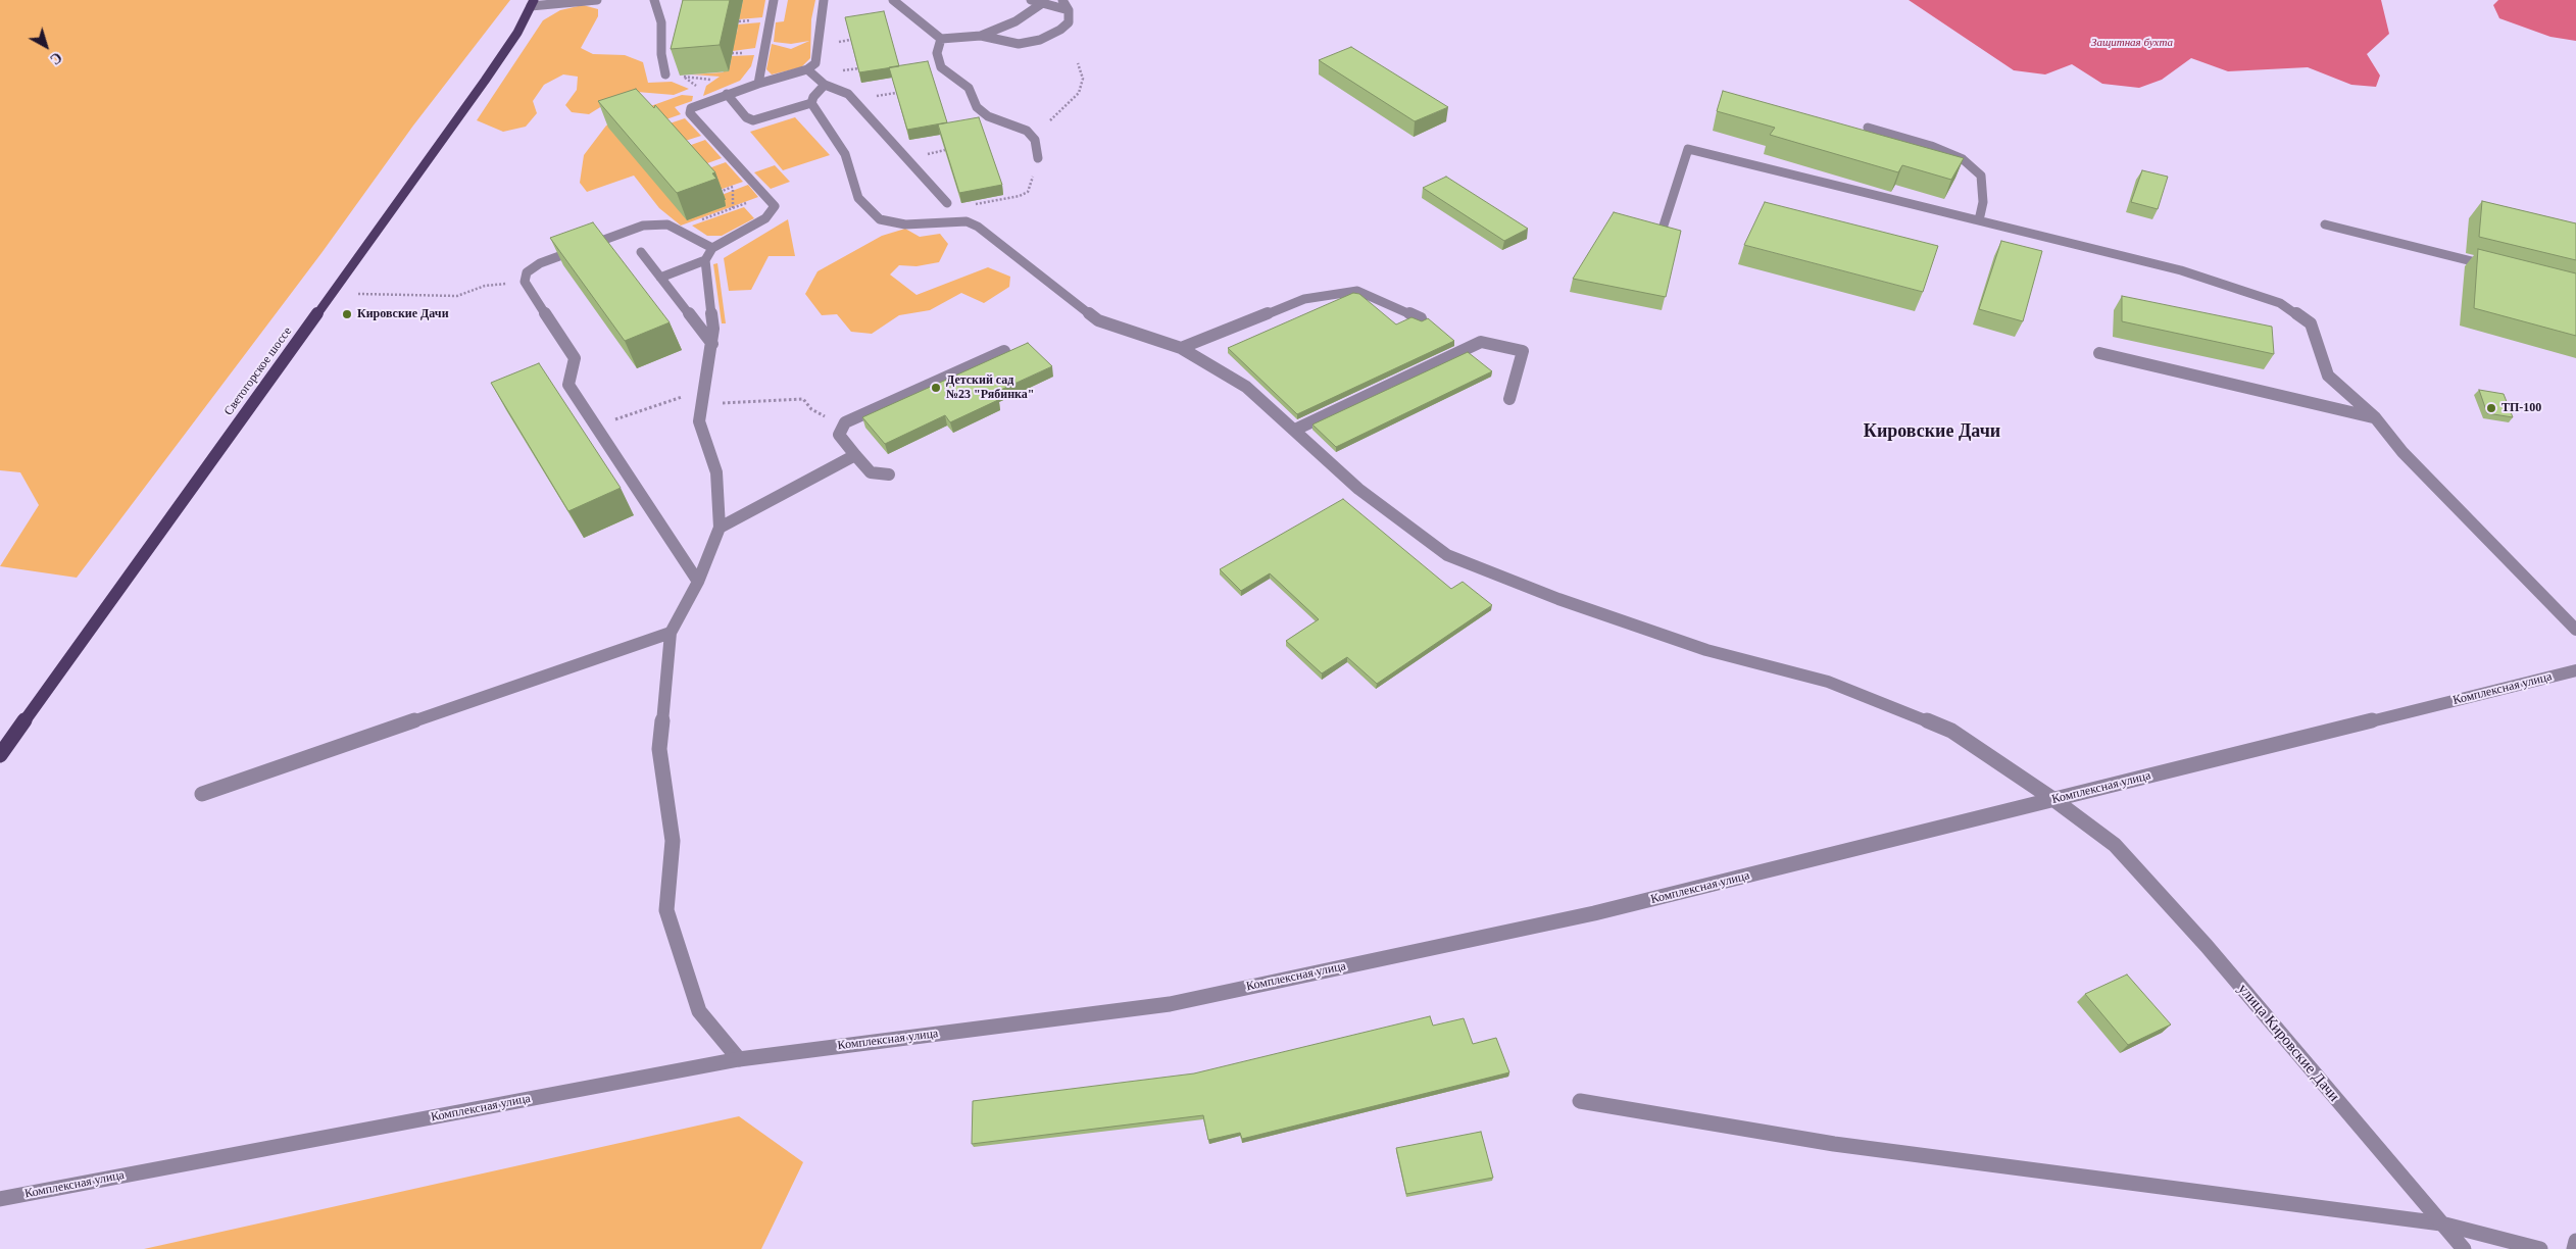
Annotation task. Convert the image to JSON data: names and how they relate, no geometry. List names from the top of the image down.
{
  "streets": {
    "main road": ["Светогорское шоссе"],
    "street": ["Комплексная улица", "улица Кировские Дачи"]
  },
  "crossings": [
    ["Комплексная улица", "улица Кировские Дачи"]
  ],
  "districts": ["Кировские Дачи"],
  "water": ["Защитная бухта"],
  "places": ["Кировские Дачи", "Детский сад №23 \"Рябинка\"", "ТП-100"],
  "north": "bottom right"
}
